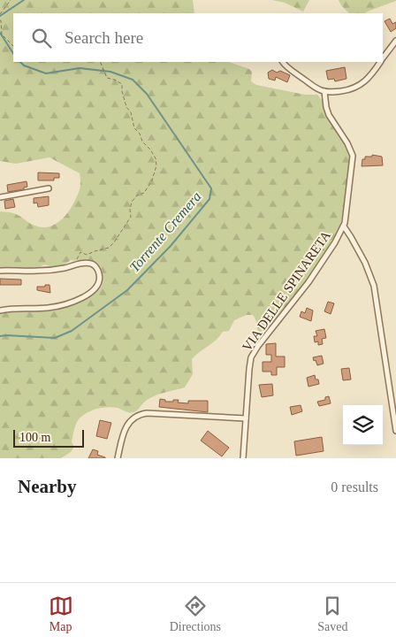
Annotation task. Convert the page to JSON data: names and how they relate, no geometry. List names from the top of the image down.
{
  "streets": {
    "street": ["VIA DELLE SPINARETA"]
  },
  "water": ["Torrente Cremera"],
  "scale_bar": "100 m",
  "page": {
    "search": "Search here",
    "scale": "100 m",
    "heading": ["Nearby", "0 results"],
    "nav": ["Map", "Directions", "Saved"]
  }
}
